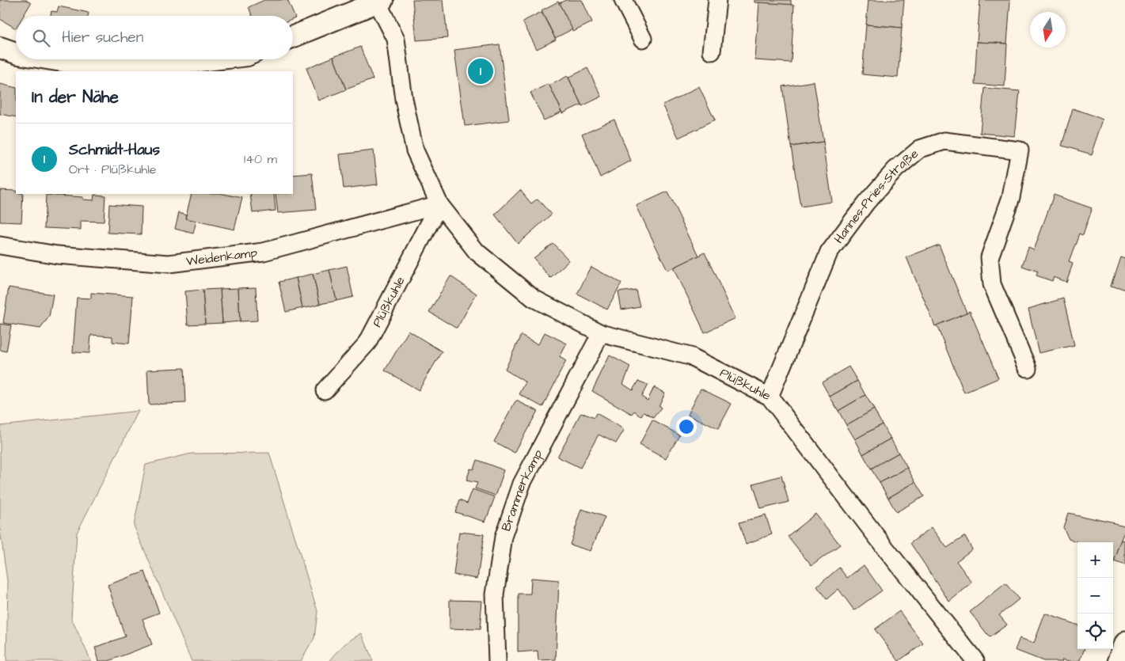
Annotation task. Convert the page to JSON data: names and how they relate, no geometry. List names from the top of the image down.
{
  "streets": {
    "street": [
      "Hannes-Pries-Straße",
      "Weidenkamp",
      "Plüßkuhle",
      "Brammerkamp"
    ]
  },
  "crossings": [
    ["Hannes-Pries-Straße", "Plüßkuhle"],
    ["Weidenkamp", "Plüßkuhle"],
    ["Plüßkuhle", "Brammerkamp"]
  ],
  "north": "bottom",
  "page": {
    "search": "Hier suchen",
    "pins": "1",
    "heading": "In der Nähe",
    "list": [
      {
        "mark": "1",
        "name": "Schmidt-Haus",
        "note": "Ort · Plüßkuhle",
        "value": "140 m"
      }
    ],
    "map_buttons": ["+", "−"]
  }
}
